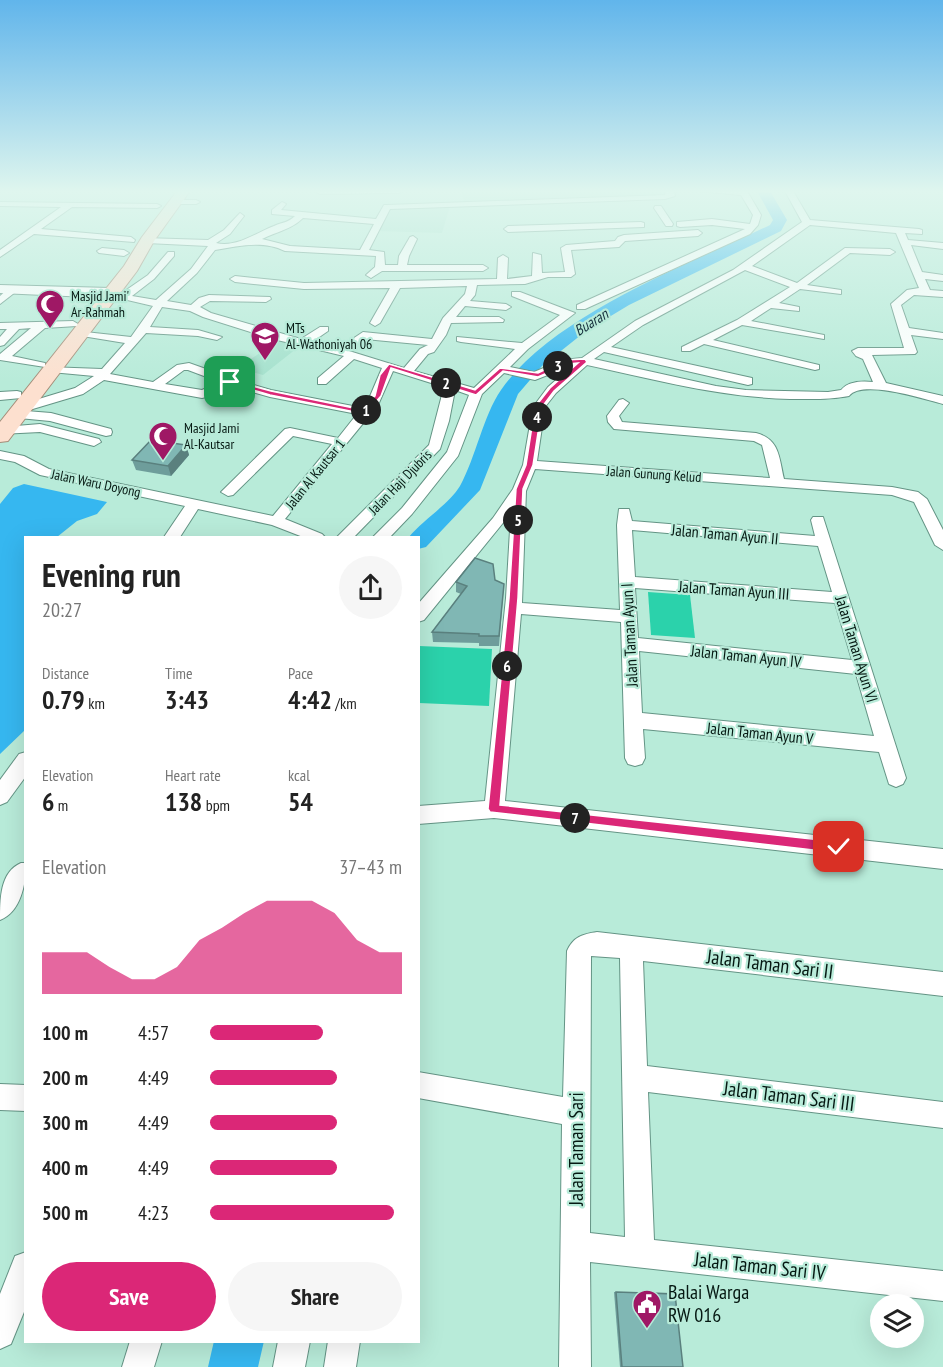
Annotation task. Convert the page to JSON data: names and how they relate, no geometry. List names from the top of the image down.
{
  "streets": {
    "street": [
      "Jalan Al Kautsar 1",
      "Jalan Gunung Kelud",
      "Jalan Haji Djubris",
      "Jalan Waru Doyong",
      "Jalan Taman Ayun II",
      "Jalan Taman Ayun III",
      "Jalan Taman Ayun I",
      "Jalan Taman Ayun VI",
      "Jalan Taman Ayun IV",
      "Jalan Taman Ayun V",
      "Jalan Taman Sari II",
      "Jalan Taman Sari III",
      "Jalan Taman Sari",
      "Jalan Taman Sari IV"
    ]
  },
  "crossings": [
    ["Jalan Al Kautsar 1", "Jalan Waru Doyong"],
    ["Jalan Taman Ayun II", "Jalan Taman Ayun I"],
    ["Jalan Taman Ayun II", "Jalan Taman Ayun VI"],
    ["Jalan Taman Ayun III", "Jalan Taman Ayun I"],
    ["Jalan Taman Ayun III", "Jalan Taman Ayun VI"],
    ["Jalan Taman Ayun I", "Jalan Taman Ayun IV"],
    ["Jalan Taman Ayun I", "Jalan Taman Ayun V"],
    ["Jalan Taman Ayun VI", "Jalan Taman Ayun IV"],
    ["Jalan Taman Ayun VI", "Jalan Taman Ayun V"],
    ["Jalan Taman Sari II", "Jalan Taman Sari"],
    ["Jalan Taman Sari", "Jalan Taman Sari IV"]
  ],
  "water": ["Buaran"],
  "places": {
    "mosque": ["Masjid Jami' Ar-Rahmah", "Masjid Jami Al-Kautsar"],
    "school or university": ["MTs Al-Wathoniyah 06"],
    "public building": ["Balai Warga RW 016"]
  },
  "page": {
    "pins": [
      "3",
      "2",
      "1",
      "4",
      "5",
      "6",
      "7"
    ],
    "heading": ["Evening run", "20:27"],
    "stats": [
      ["Distance", "0.79 km"],
      ["Time", "3:43"],
      ["Pace", "4:42 /km"],
      ["Elevation", "6 m"],
      ["Heart rate", "138 bpm"],
      ["kcal", "54"]
    ],
    "chart": ["Elevation", "37–43 m"],
    "list": [
      {
        "name": "100 m",
        "note": "4:57"
      },
      {
        "name": "200 m",
        "note": "4:49"
      },
      {
        "name": "300 m",
        "note": "4:49"
      },
      {
        "name": "400 m",
        "note": "4:49"
      },
      {
        "name": "500 m",
        "note": "4:23"
      }
    ],
    "buttons": ["Save", "Share"]
  }
}
